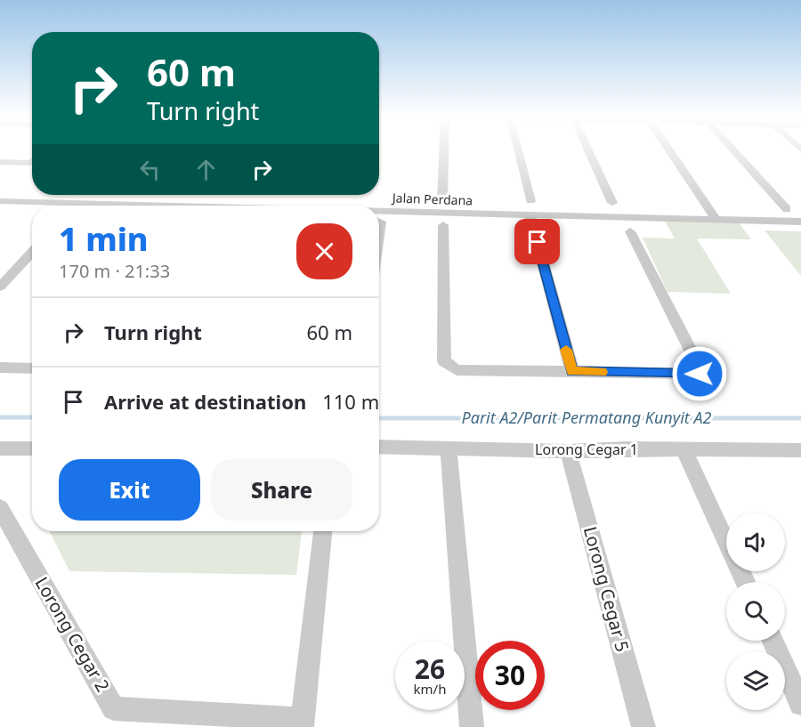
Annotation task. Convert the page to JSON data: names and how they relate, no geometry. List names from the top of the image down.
{
  "streets": {
    "street": [
      "Jalan Perdana",
      "Lorong Cegar 1",
      "Lorong Cegar 5",
      "Lorong Cegar 2"
    ]
  },
  "crossings": [
    ["Lorong Cegar 1", "Lorong Cegar 5"]
  ],
  "water": ["Parit A2/Parit Permatang Kunyit A2"],
  "page": {
    "turn": ["60 m", "Turn right"],
    "heading": ["1 min", "170 m · 21:33"],
    "list": [
      {
        "name": "Turn right",
        "value": "60 m"
      },
      {
        "name": "Arrive at destination",
        "value": "110 m"
      }
    ],
    "buttons": ["Exit", "Share"],
    "speed": "26 km/h",
    "limit": "30"
  }
}
